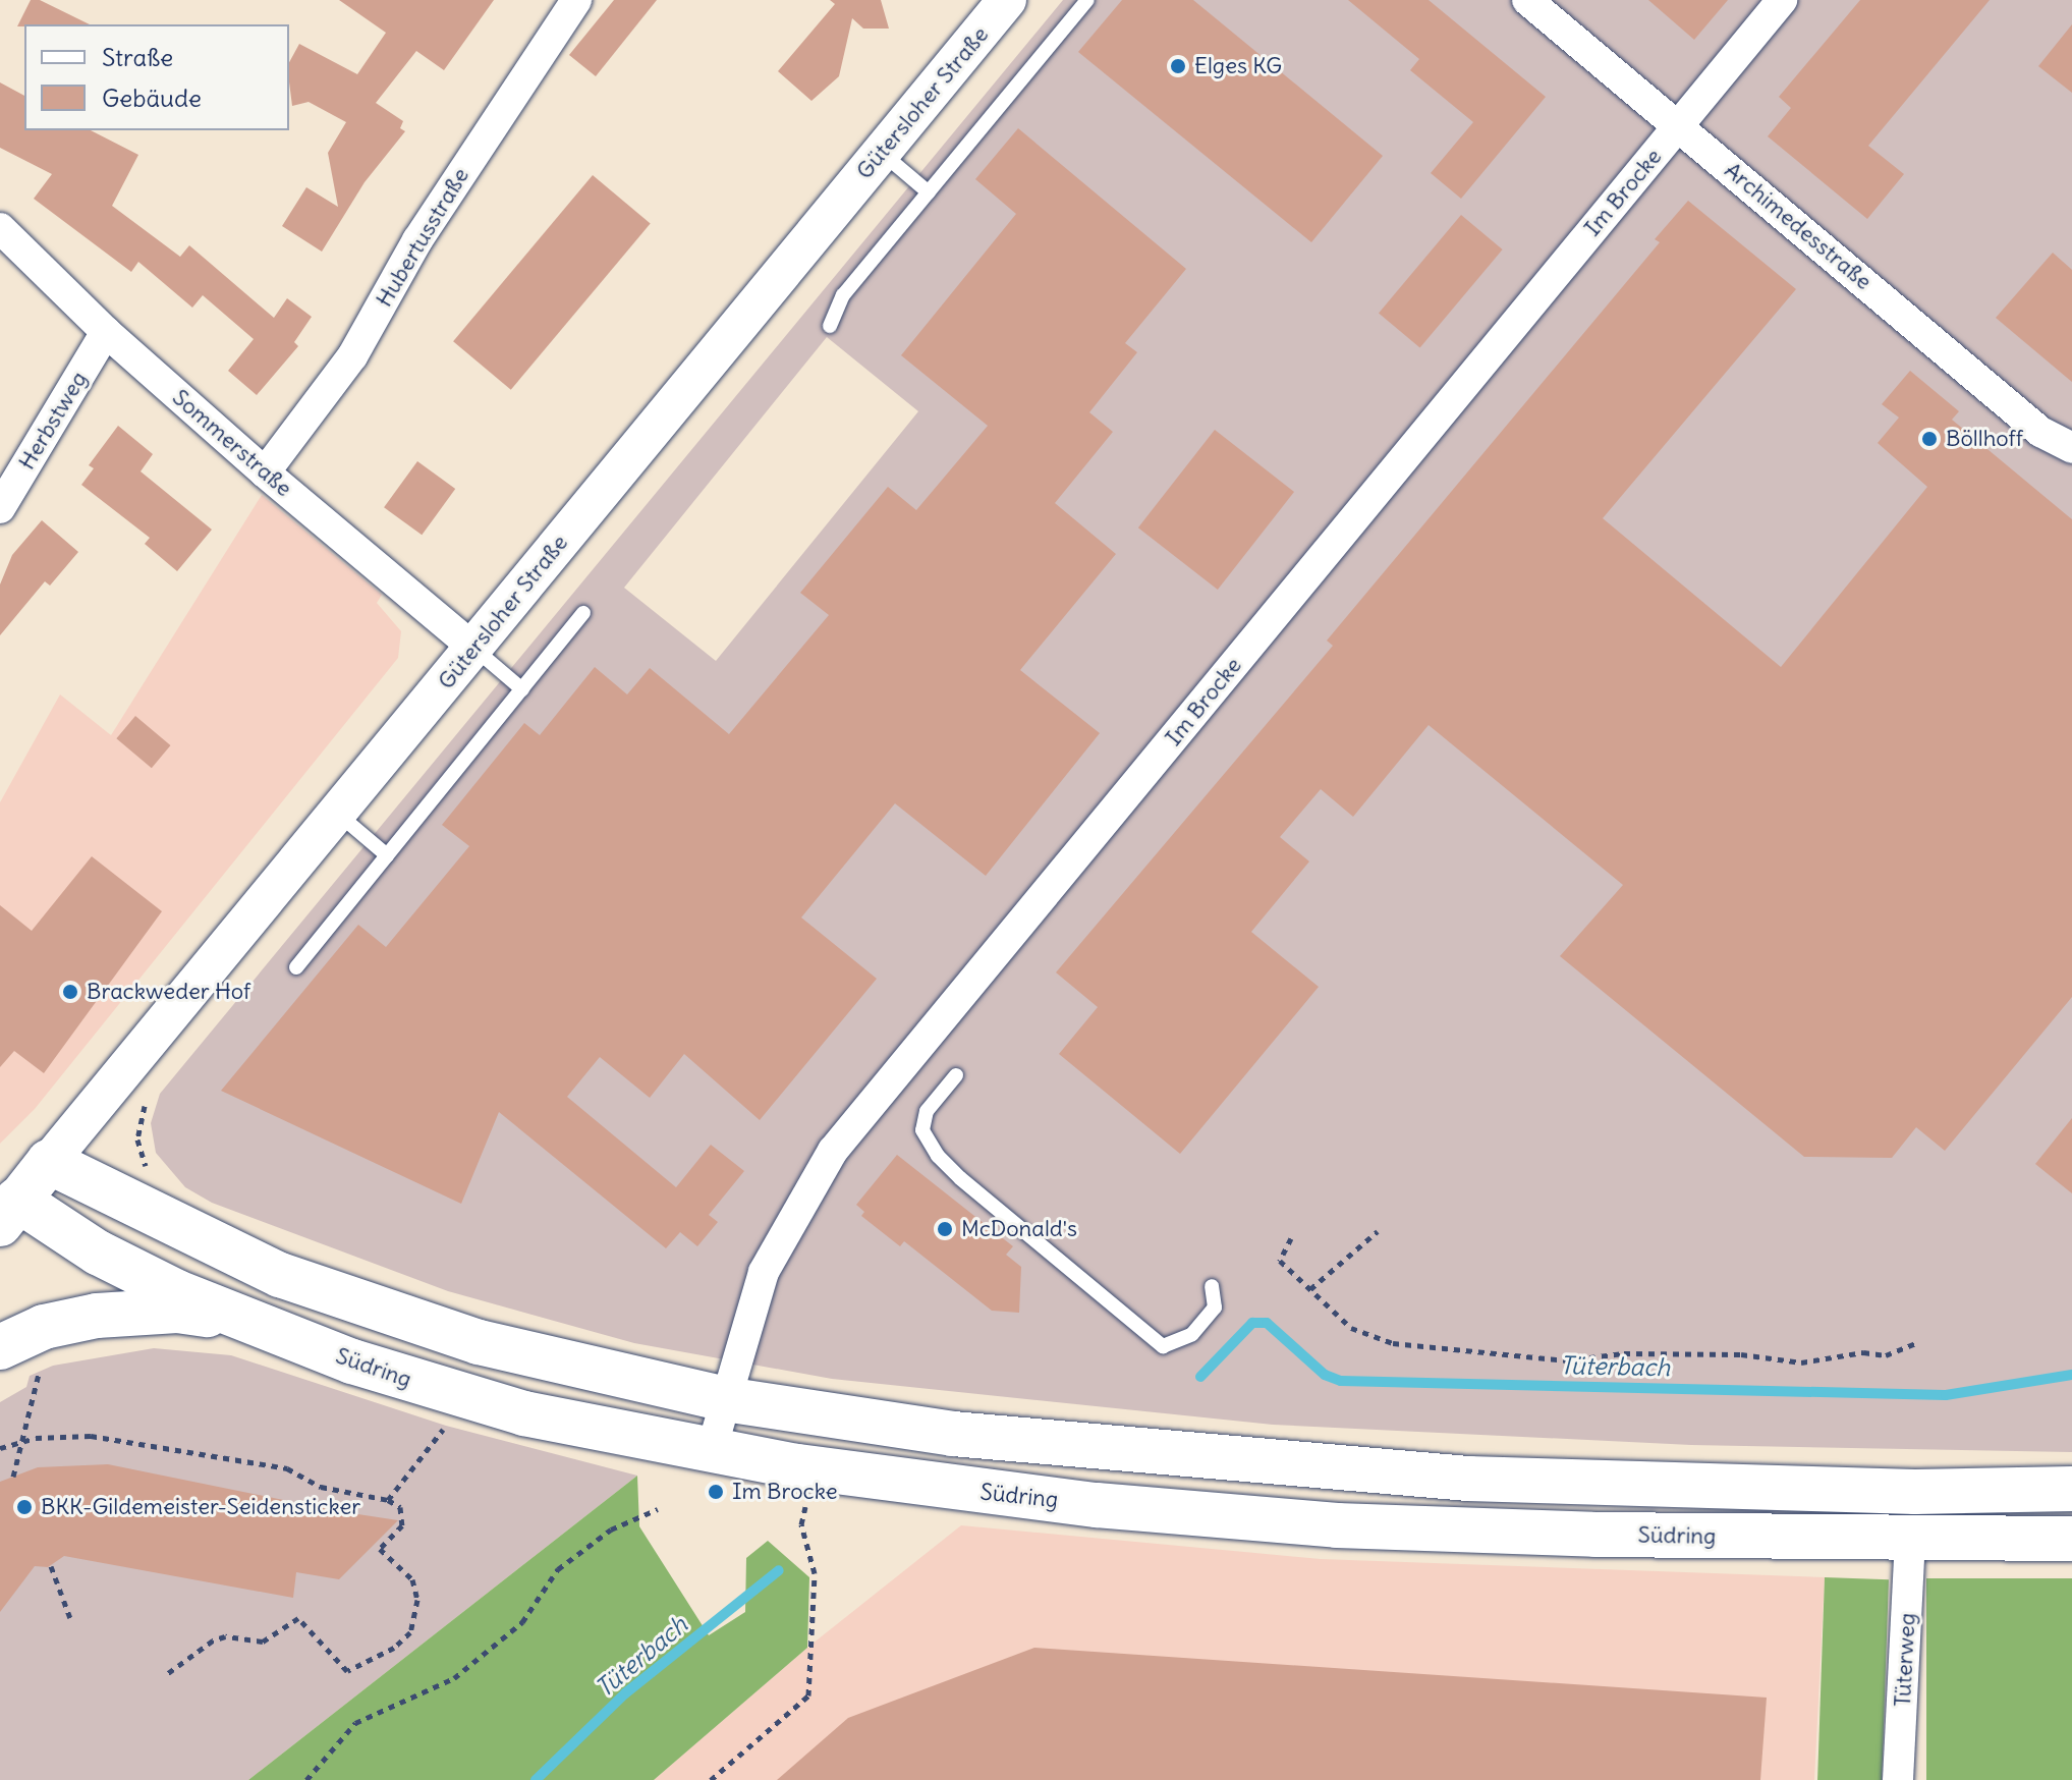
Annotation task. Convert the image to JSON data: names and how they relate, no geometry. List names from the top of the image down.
{
  "streets": {
    "main road": ["Gütersloher Straße", "Südring"],
    "street": [
      "Im Brocke",
      "Archimedesstraße",
      "Hubertusstraße",
      "Herbstweg",
      "Sommerstraße",
      "Tüterweg"
    ]
  },
  "crossings": [
    ["Gütersloher Straße", "Sommerstraße"],
    ["Gütersloher Straße", "Südring"],
    ["Im Brocke", "Archimedesstraße"],
    ["Im Brocke", "Südring"],
    ["Hubertusstraße", "Sommerstraße"],
    ["Herbstweg", "Sommerstraße"],
    ["Südring", "Tüterweg"]
  ],
  "water": ["Tüterbach"],
  "places": [
    "Elges KG",
    "Böllhoff",
    "Brackweder Hof",
    "McDonald's",
    "Im Brocke",
    "BKK-Gildemeister-Seidensticker"
  ],
  "legend": ["Straße", "Gebäude"]
}
